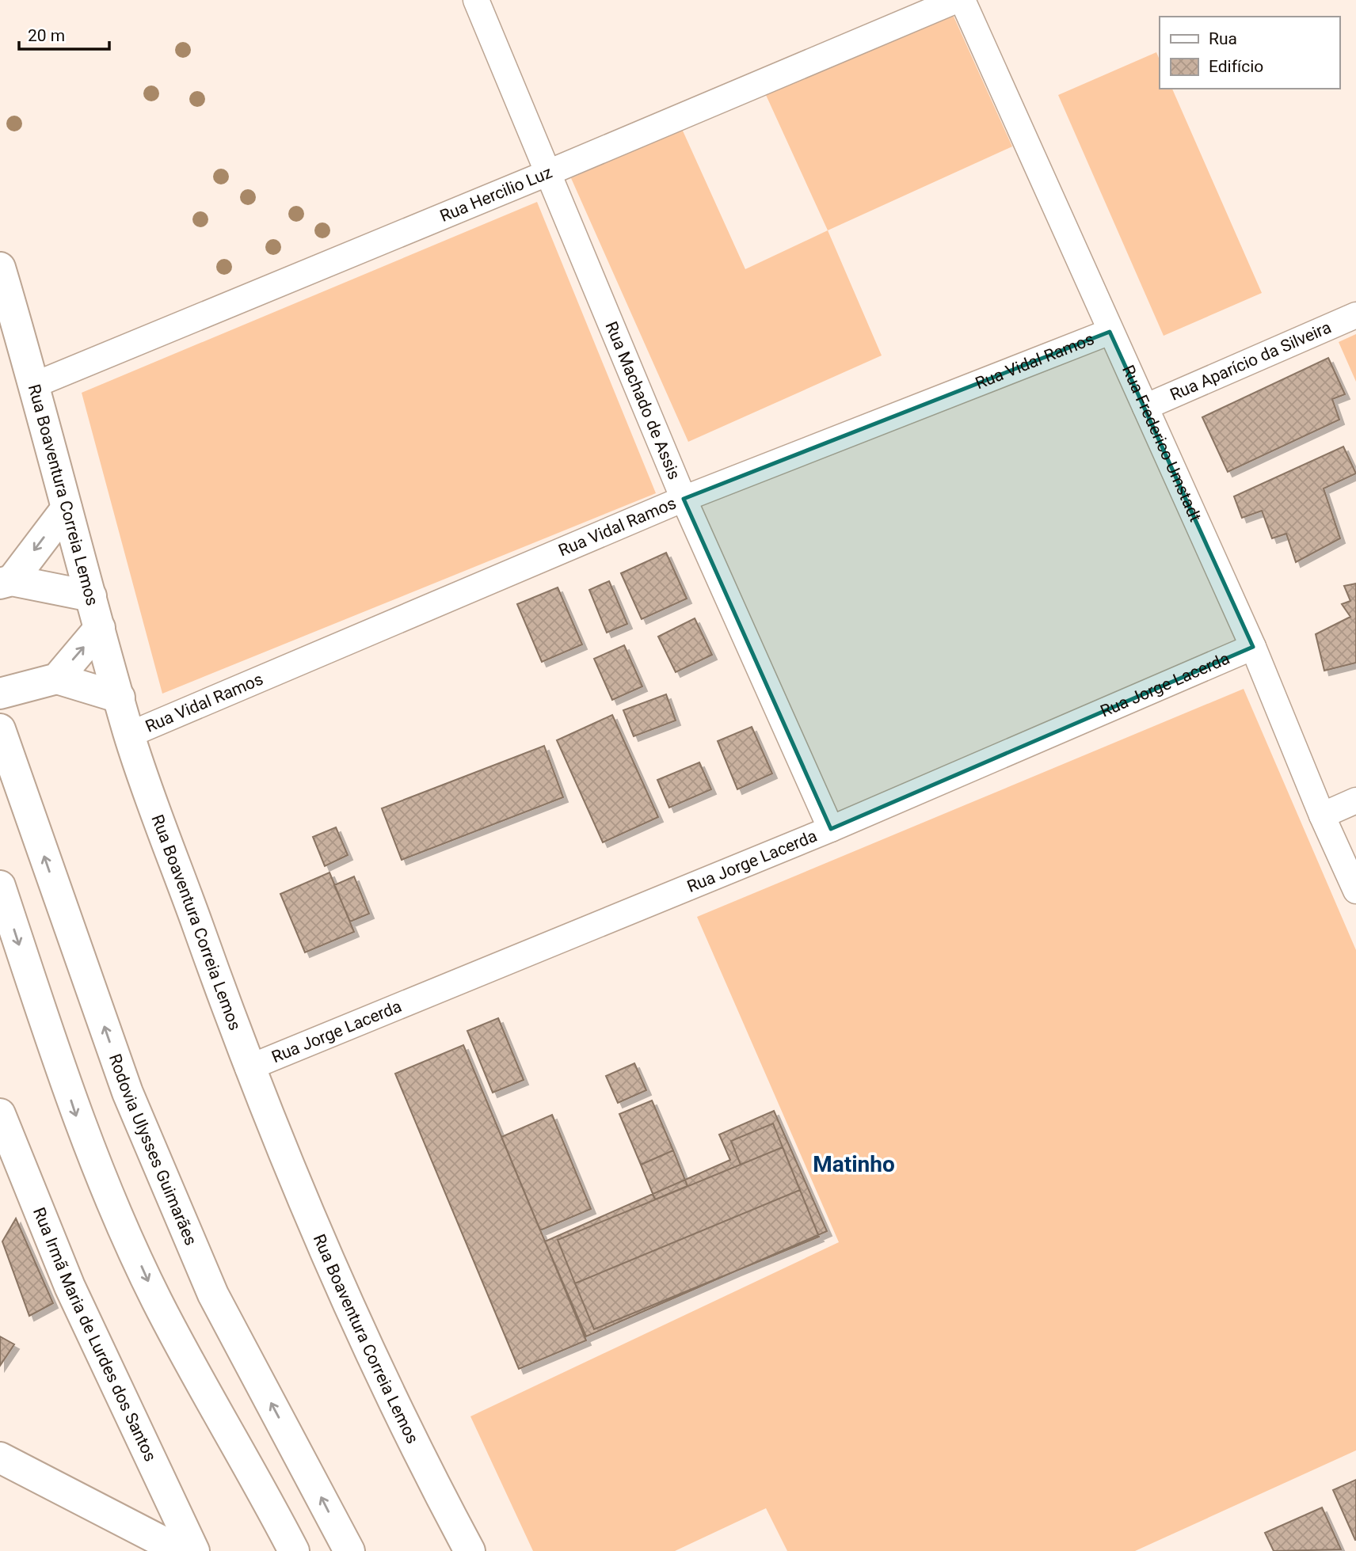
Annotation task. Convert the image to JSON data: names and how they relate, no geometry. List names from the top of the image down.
{
  "streets": {
    "main road": ["Rua Boaventura Correia Lemos", "Rodovia Ulysses Guimarães", "Rua Irmã Maria de Lurdes dos Santos"],
    "street": [
      "Rua Hercilio Luz",
      "Rua Aparício da Silveira",
      "Rua Vidal Ramos",
      "Rua Machado de Assis",
      "Rua Frederico Umstadt",
      "Rua Jorge Lacerda"
    ]
  },
  "crossings": [
    ["Rua Hercilio Luz", "Rua Machado de Assis"],
    ["Rua Hercilio Luz", "Rua Boaventura Correia Lemos"],
    ["Rua Aparício da Silveira", "Rua Frederico Umstadt"],
    ["Rua Vidal Ramos", "Rua Machado de Assis"],
    ["Rua Vidal Ramos", "Rua Frederico Umstadt"],
    ["Rua Vidal Ramos", "Rua Boaventura Correia Lemos"],
    ["Rua Machado de Assis", "Rua Jorge Lacerda"],
    ["Rua Frederico Umstadt", "Rua Jorge Lacerda"],
    ["Rua Boaventura Correia Lemos", "Rua Jorge Lacerda"]
  ],
  "districts": ["Matinho"],
  "legend": ["Rua", "Edifício"],
  "scale_bar": "20 m"
}
